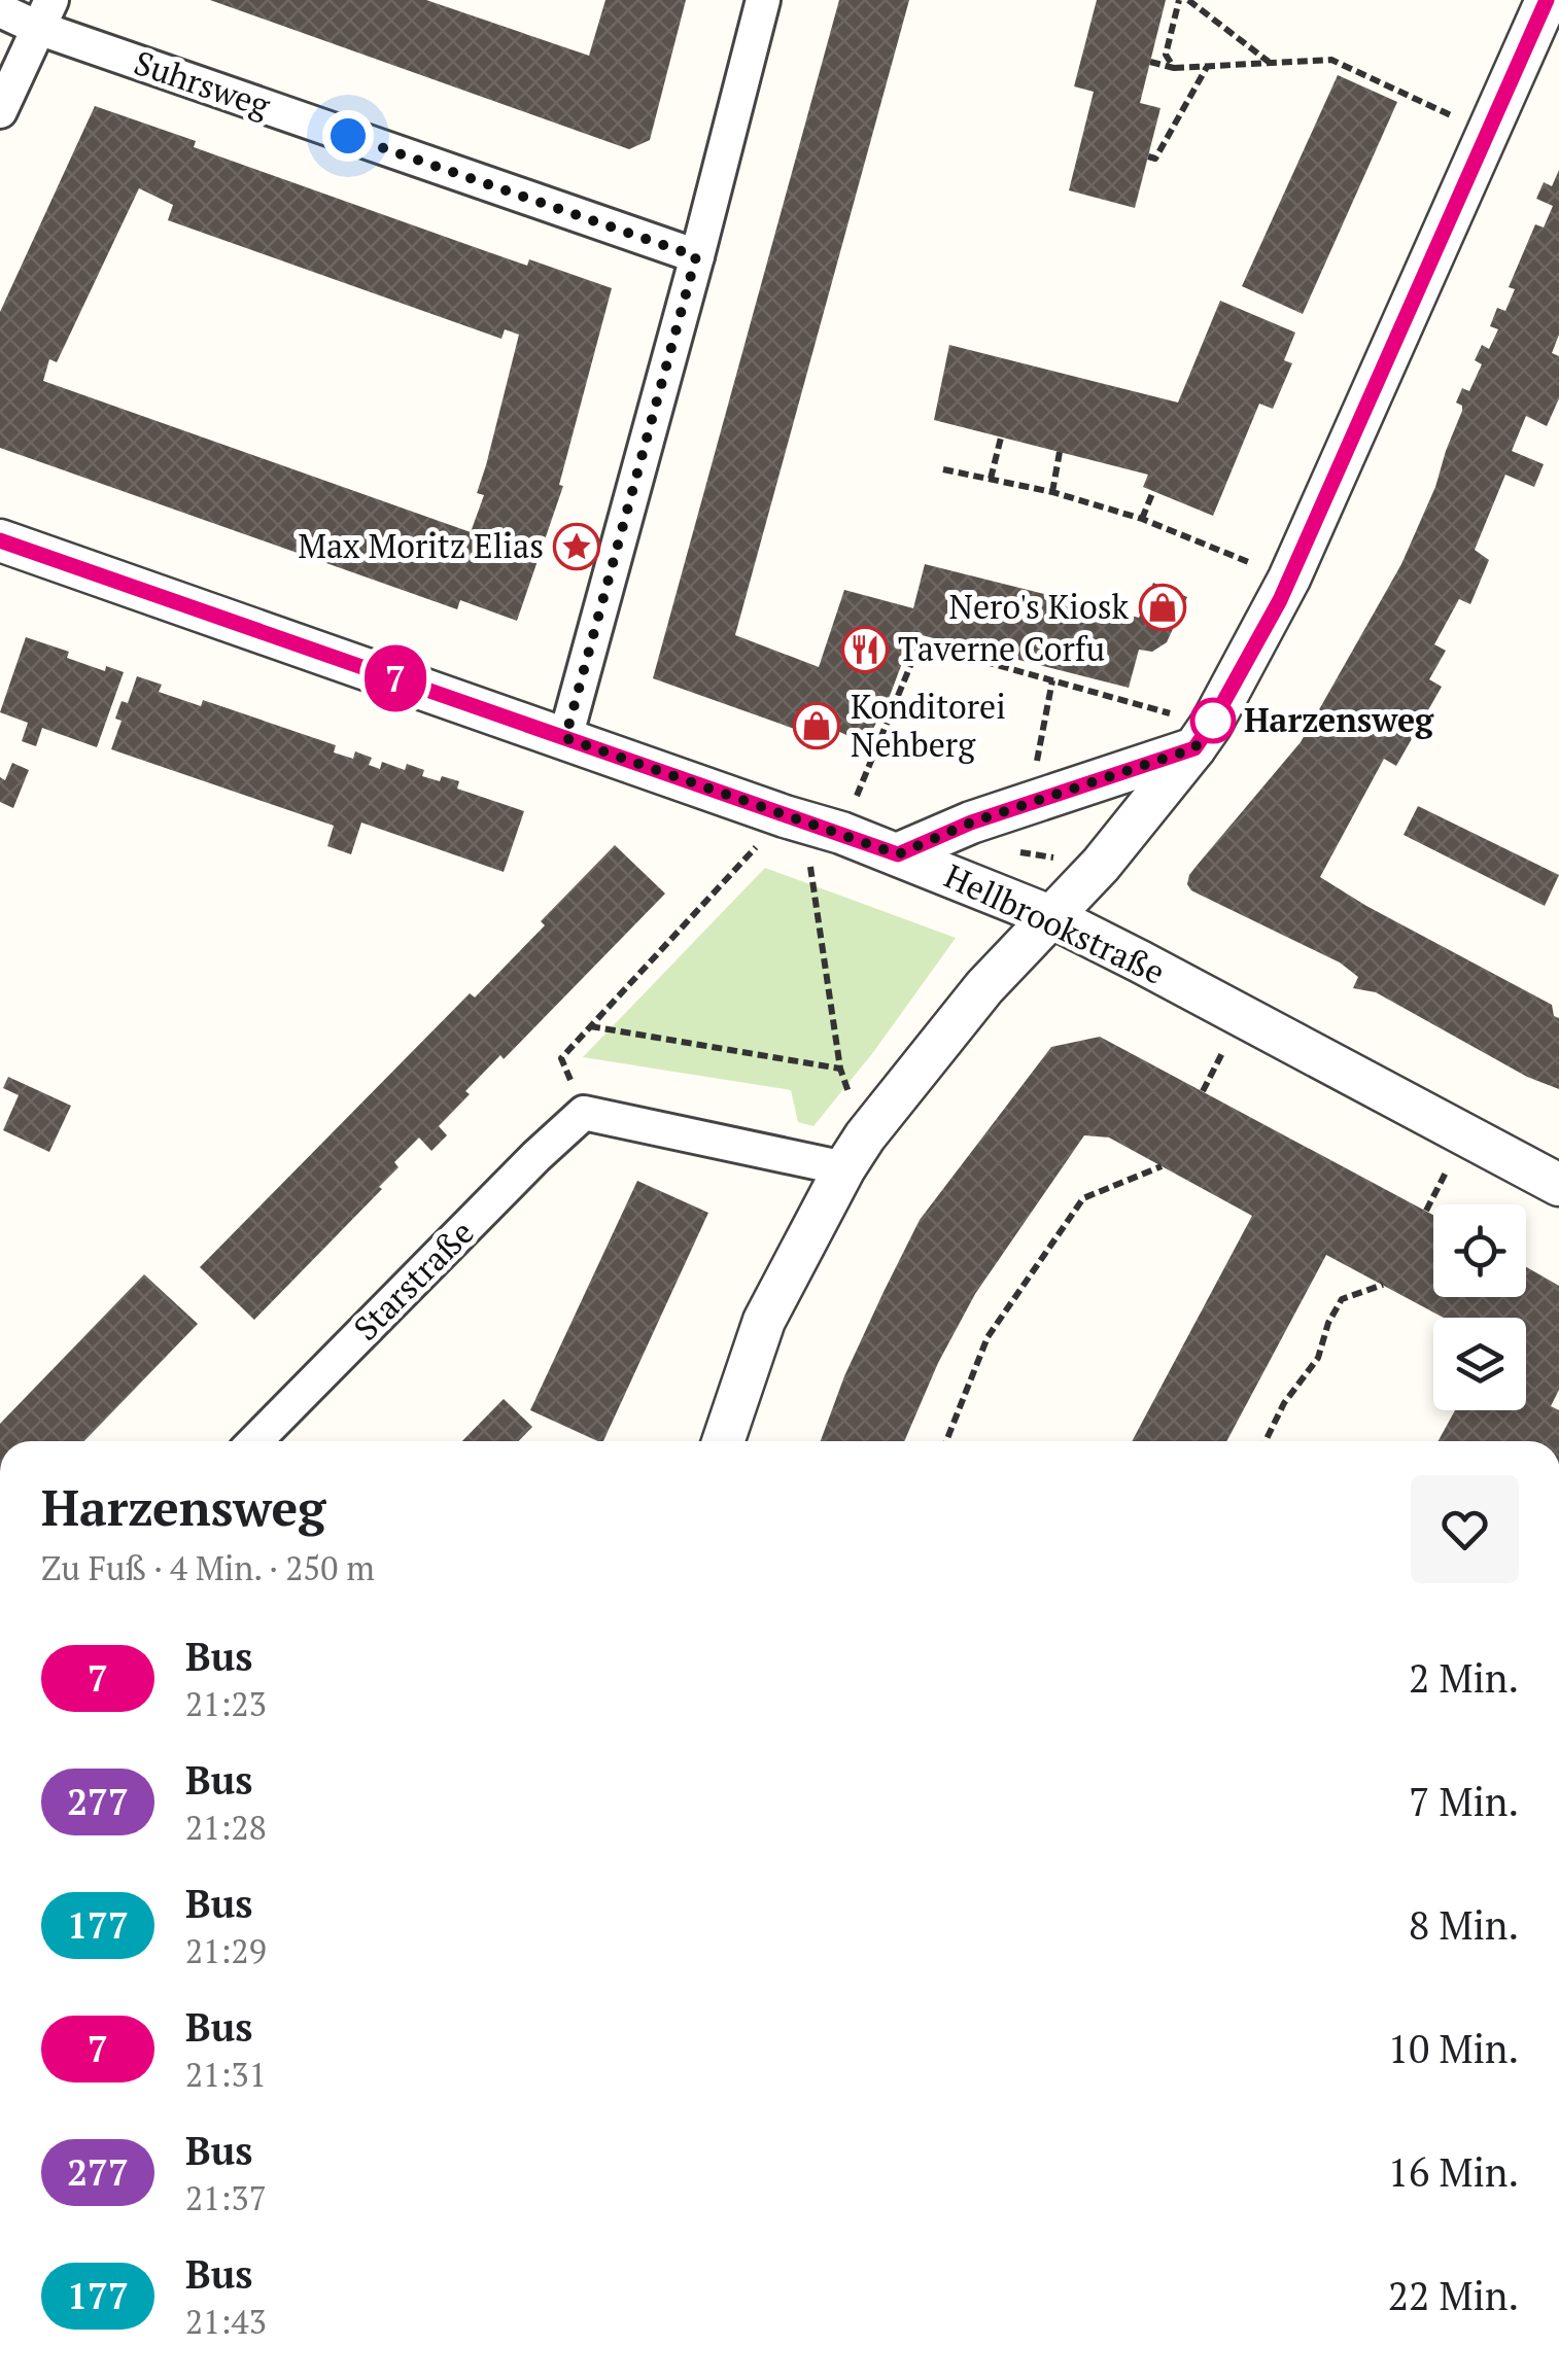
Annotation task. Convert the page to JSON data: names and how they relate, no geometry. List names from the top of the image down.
{
  "streets": {
    "street": ["Suhrsweg", "Hellbrookstraße", "Starstraße"]
  },
  "places": {
    "place": ["Max Moritz Elias"],
    "shop": ["Nero's Kiosk", "Konditorei Nehberg"],
    "restaurant": ["Taverne Corfu"],
    "other": ["Harzensweg"]
  },
  "lines": ["bus line 7"],
  "page": {
    "on_map": "7",
    "heading": ["Harzensweg", "Zu Fuß · 4 Min. · 250 m"],
    "list": [
      {
        "mark": "7",
        "name": "Bus",
        "note": "21:23",
        "value": "2 Min."
      },
      {
        "mark": "277",
        "name": "Bus",
        "note": "21:28",
        "value": "7 Min."
      },
      {
        "mark": "177",
        "name": "Bus",
        "note": "21:29",
        "value": "8 Min."
      },
      {
        "mark": "7",
        "name": "Bus",
        "note": "21:31",
        "value": "10 Min."
      },
      {
        "mark": "277",
        "name": "Bus",
        "note": "21:37",
        "value": "16 Min."
      },
      {
        "mark": "177",
        "name": "Bus",
        "note": "21:43",
        "value": "22 Min."
      }
    ]
  }
}
